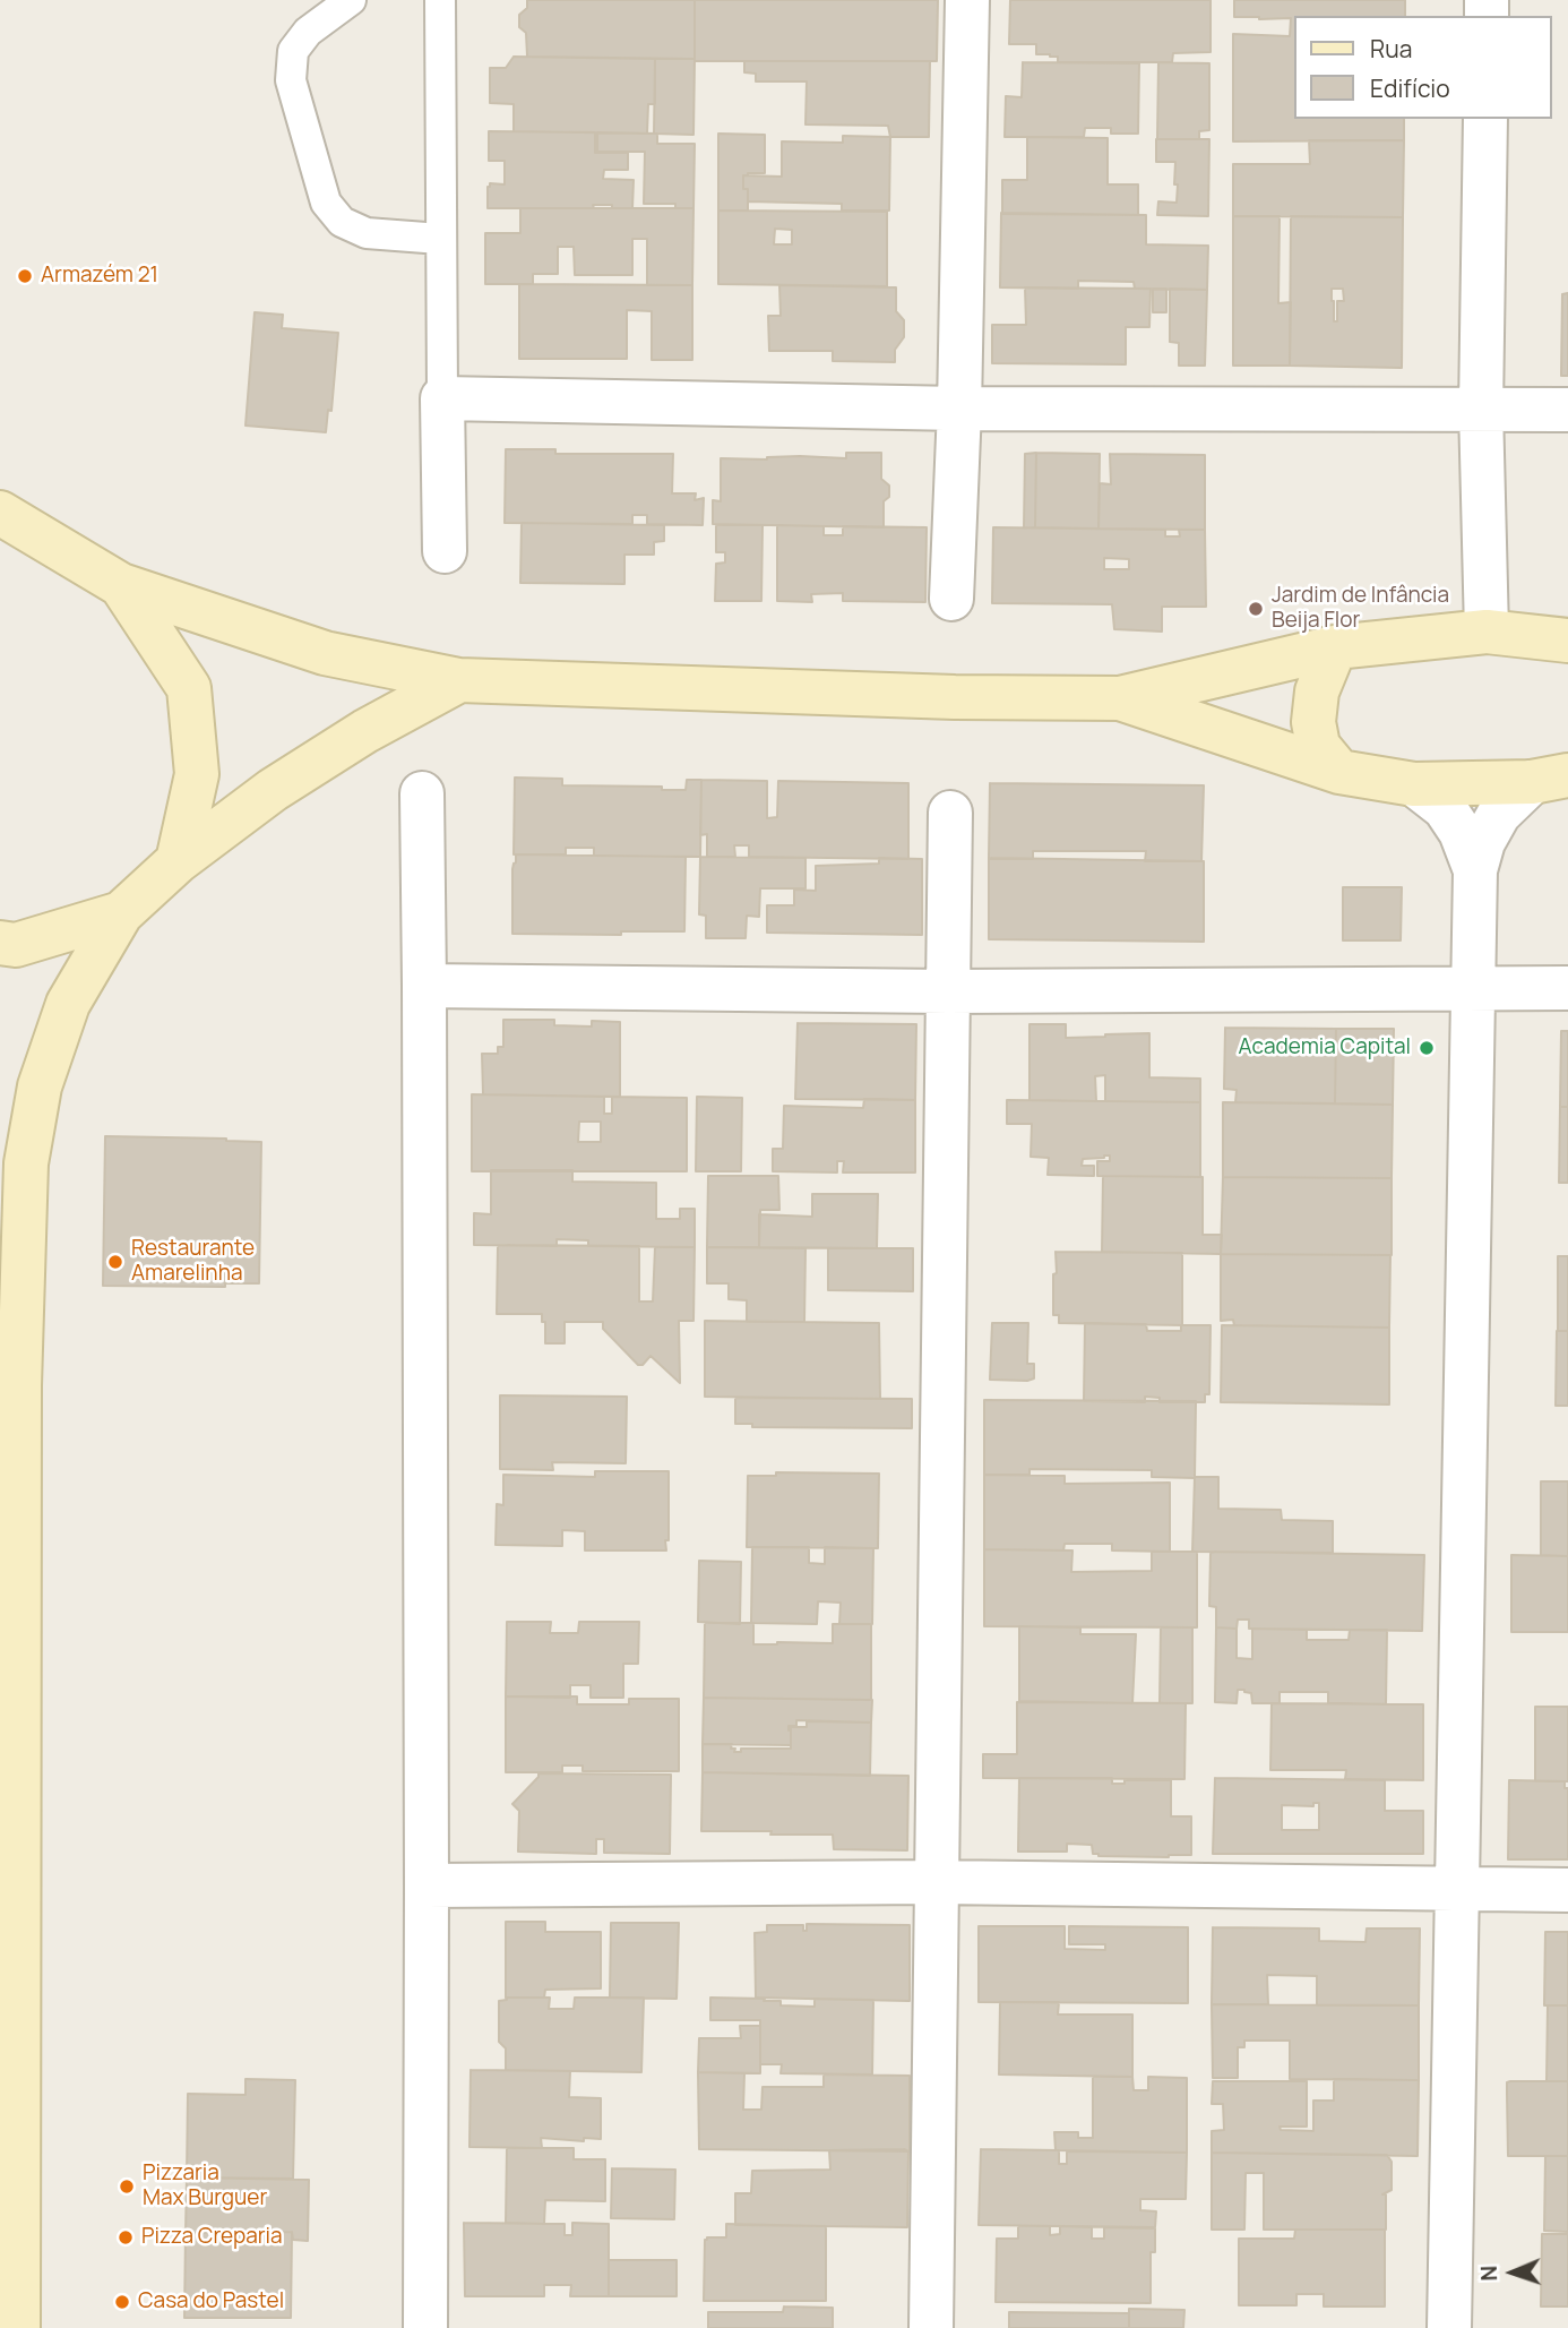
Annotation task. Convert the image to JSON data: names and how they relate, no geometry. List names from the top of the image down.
{
  "places": [
    "Armazém 21",
    "Jardim de Infância Beija Flor",
    "Academia Capital",
    "Restaurante Amarelinha",
    "Pizzaria Max Burguer",
    "Pizza Creparia",
    "Casa do Pastel"
  ],
  "legend": ["Rua", "Edifício"],
  "north": "left"
}
